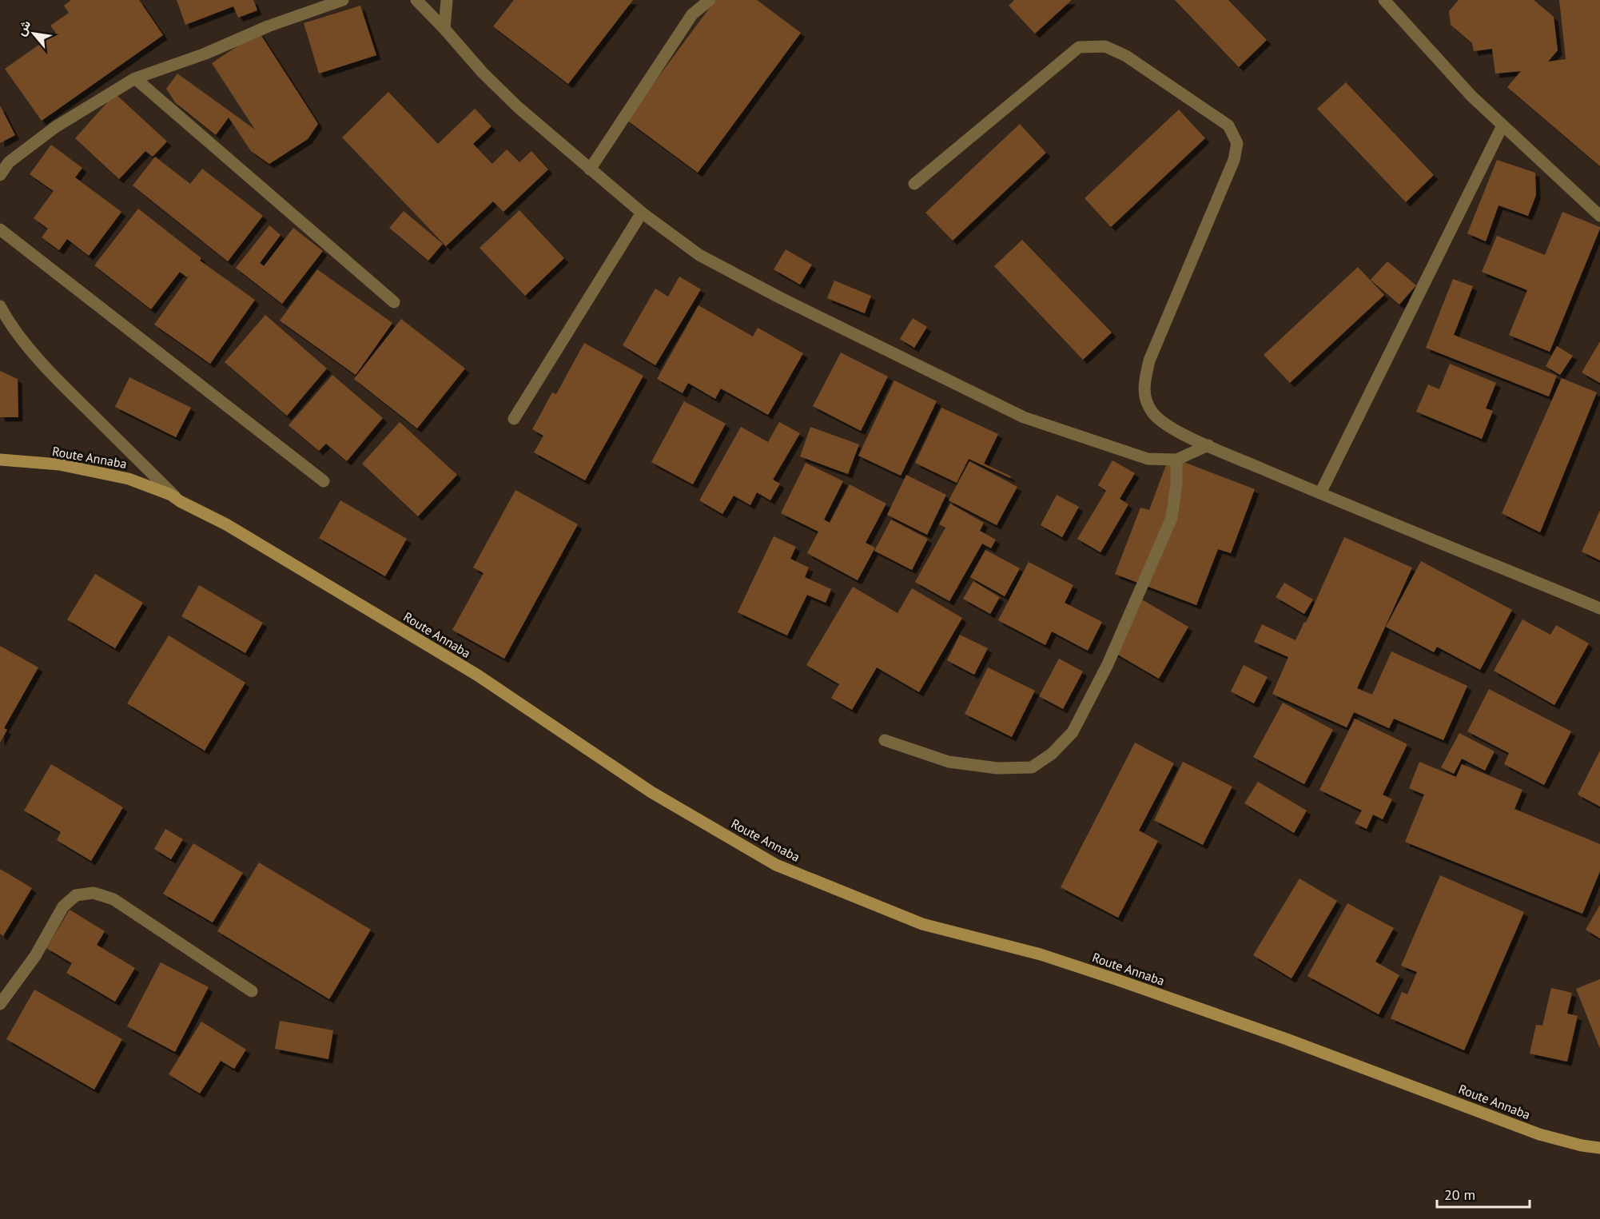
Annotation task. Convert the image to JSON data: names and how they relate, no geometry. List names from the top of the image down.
{
  "streets": {
    "main road": ["Route Annaba"]
  },
  "scale_bar": "20 m",
  "north": "top left"
}
